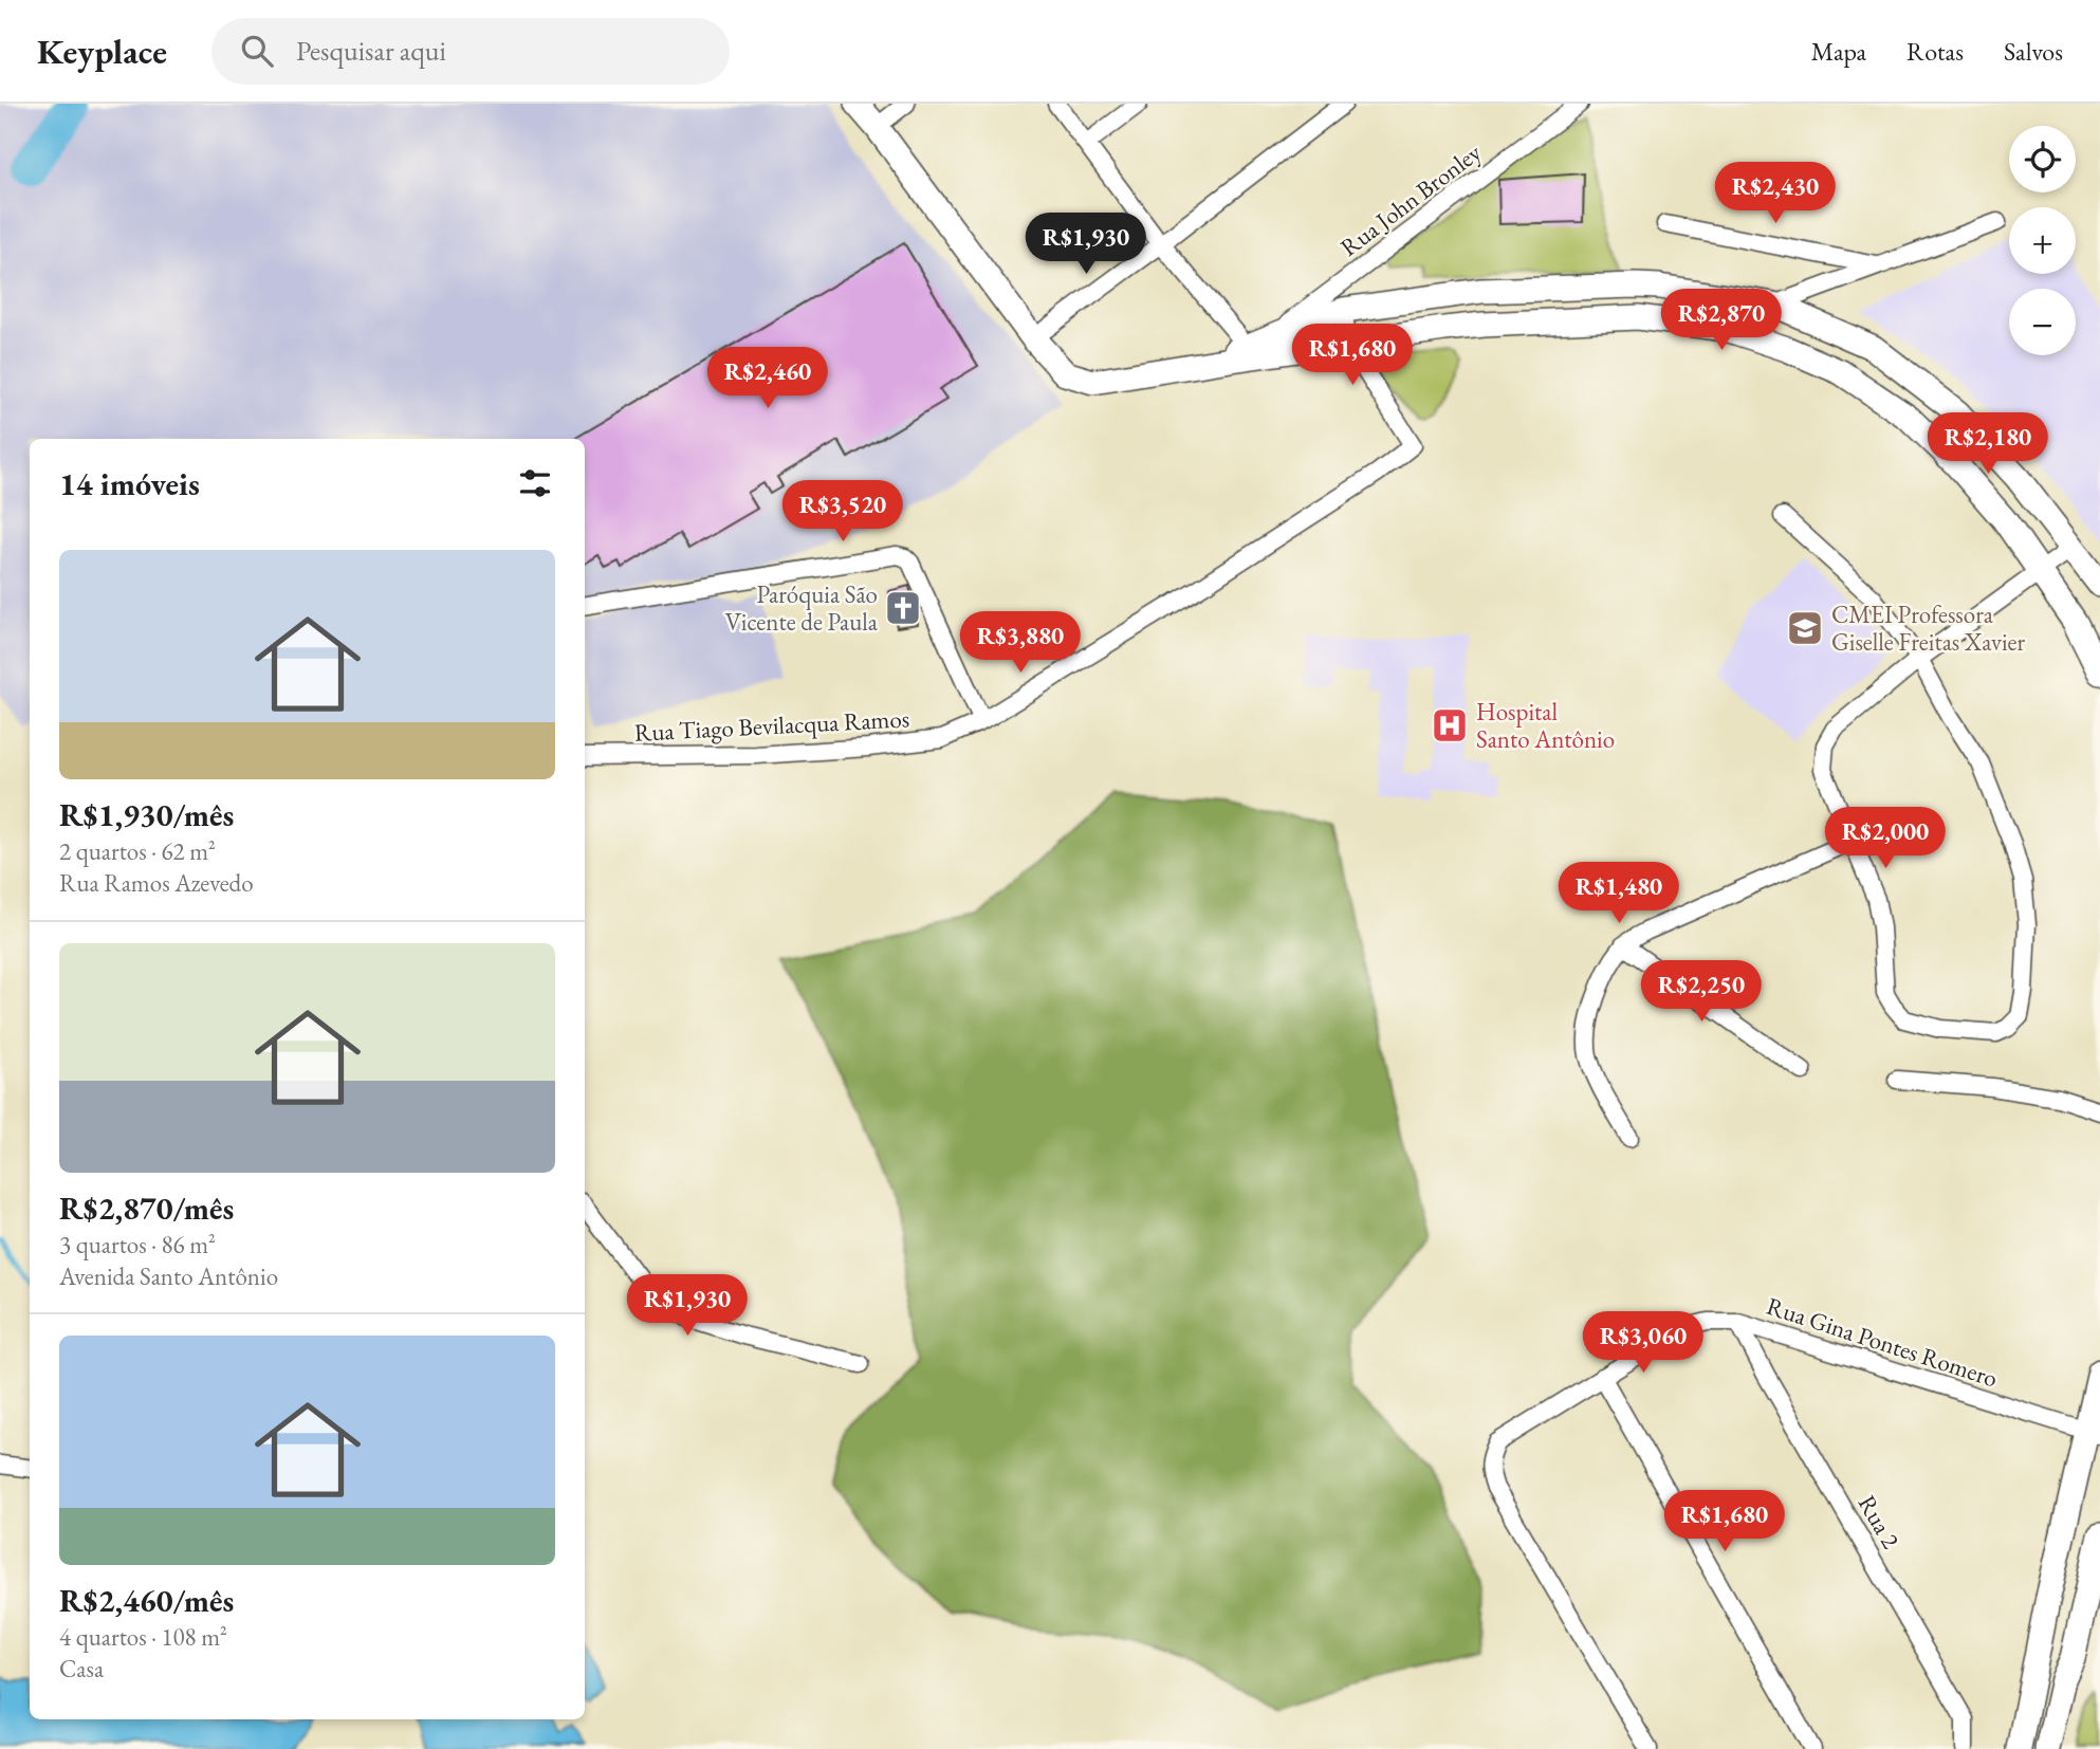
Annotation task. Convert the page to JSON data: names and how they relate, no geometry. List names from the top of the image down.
{
  "streets": {
    "street": [
      "Rua John Bronley",
      "Rua Tiago Bevilacqua Ramos",
      "Rua Gina Pontes Romero",
      "Rua 2"
    ]
  },
  "crossings": [
    ["Rua Gina Pontes Romero", "Rua 2"]
  ],
  "places": {
    "church": ["Paróquia São Vicente de Paula"],
    "school or university": ["CMEI Professora Giselle Freitas Xavier"],
    "hospital": ["Hospital Santo Antônio"]
  },
  "page": {
    "header": "Keyplace",
    "search": "Pesquisar aqui",
    "nav": ["Mapa", "Rotas", "Salvos"],
    "map_buttons": ["+", "−"],
    "price": [
      "R$2,430",
      "R$1,930",
      "R$2,870",
      "R$1,680",
      "R$2,460",
      "R$2,180",
      "R$3,520",
      "R$3,880",
      "R$2,000",
      "R$1,480",
      "R$2,250",
      "R$1,930",
      "R$3,060",
      "R$1,680"
    ],
    "heading": "14 imóveis",
    "list": [
      {
        "name": "R$1,930/mês",
        "note": "2 quartos · 62 m² · Rua Ramos Azevedo"
      },
      {
        "name": "R$2,870/mês",
        "note": "3 quartos · 86 m² · Avenida Santo Antônio"
      },
      {
        "name": "R$2,460/mês",
        "note": "4 quartos · 108 m² · Casa"
      }
    ]
  }
}
